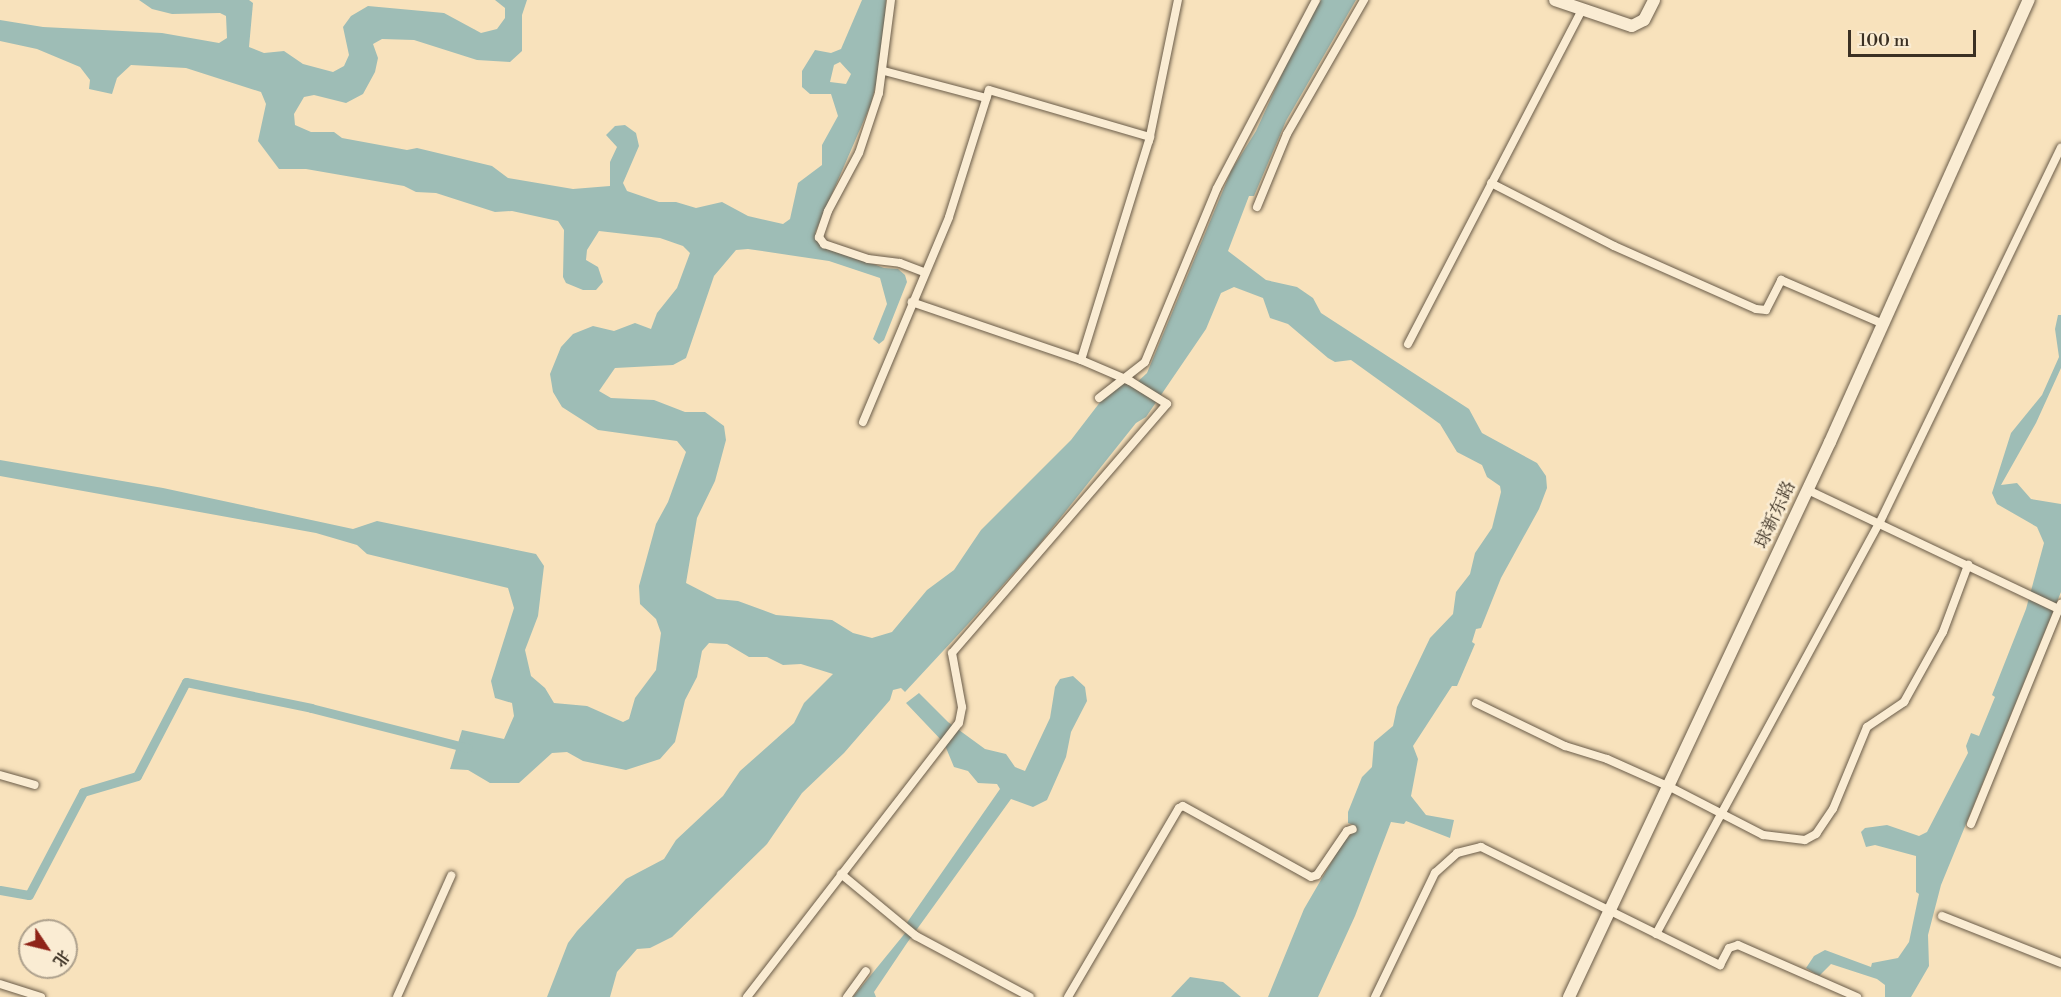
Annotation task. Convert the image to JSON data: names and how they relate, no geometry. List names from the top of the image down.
{
  "streets": {
    "street": ["球新东路"]
  },
  "scale_bar": "100 m",
  "north": "bottom right"
}
